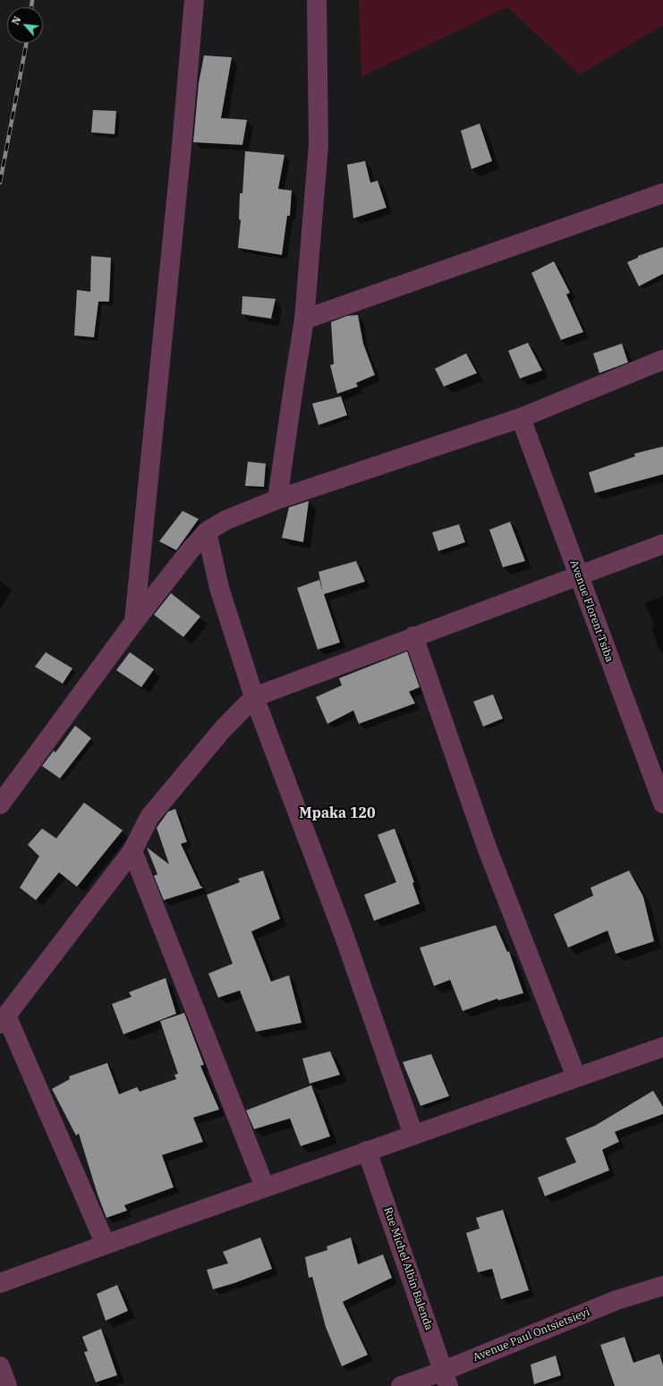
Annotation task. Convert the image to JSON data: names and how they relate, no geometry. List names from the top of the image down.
{
  "streets": {
    "street": ["Avenue Florent Tsiba", "Rue Michel Albin Balenda", "Avenue Paul Ontsietsieyi"]
  },
  "crossings": [
    ["Rue Michel Albin Balenda", "Avenue Paul Ontsietsieyi"]
  ],
  "districts": ["Mpaka 120"],
  "north": "top left"
}
